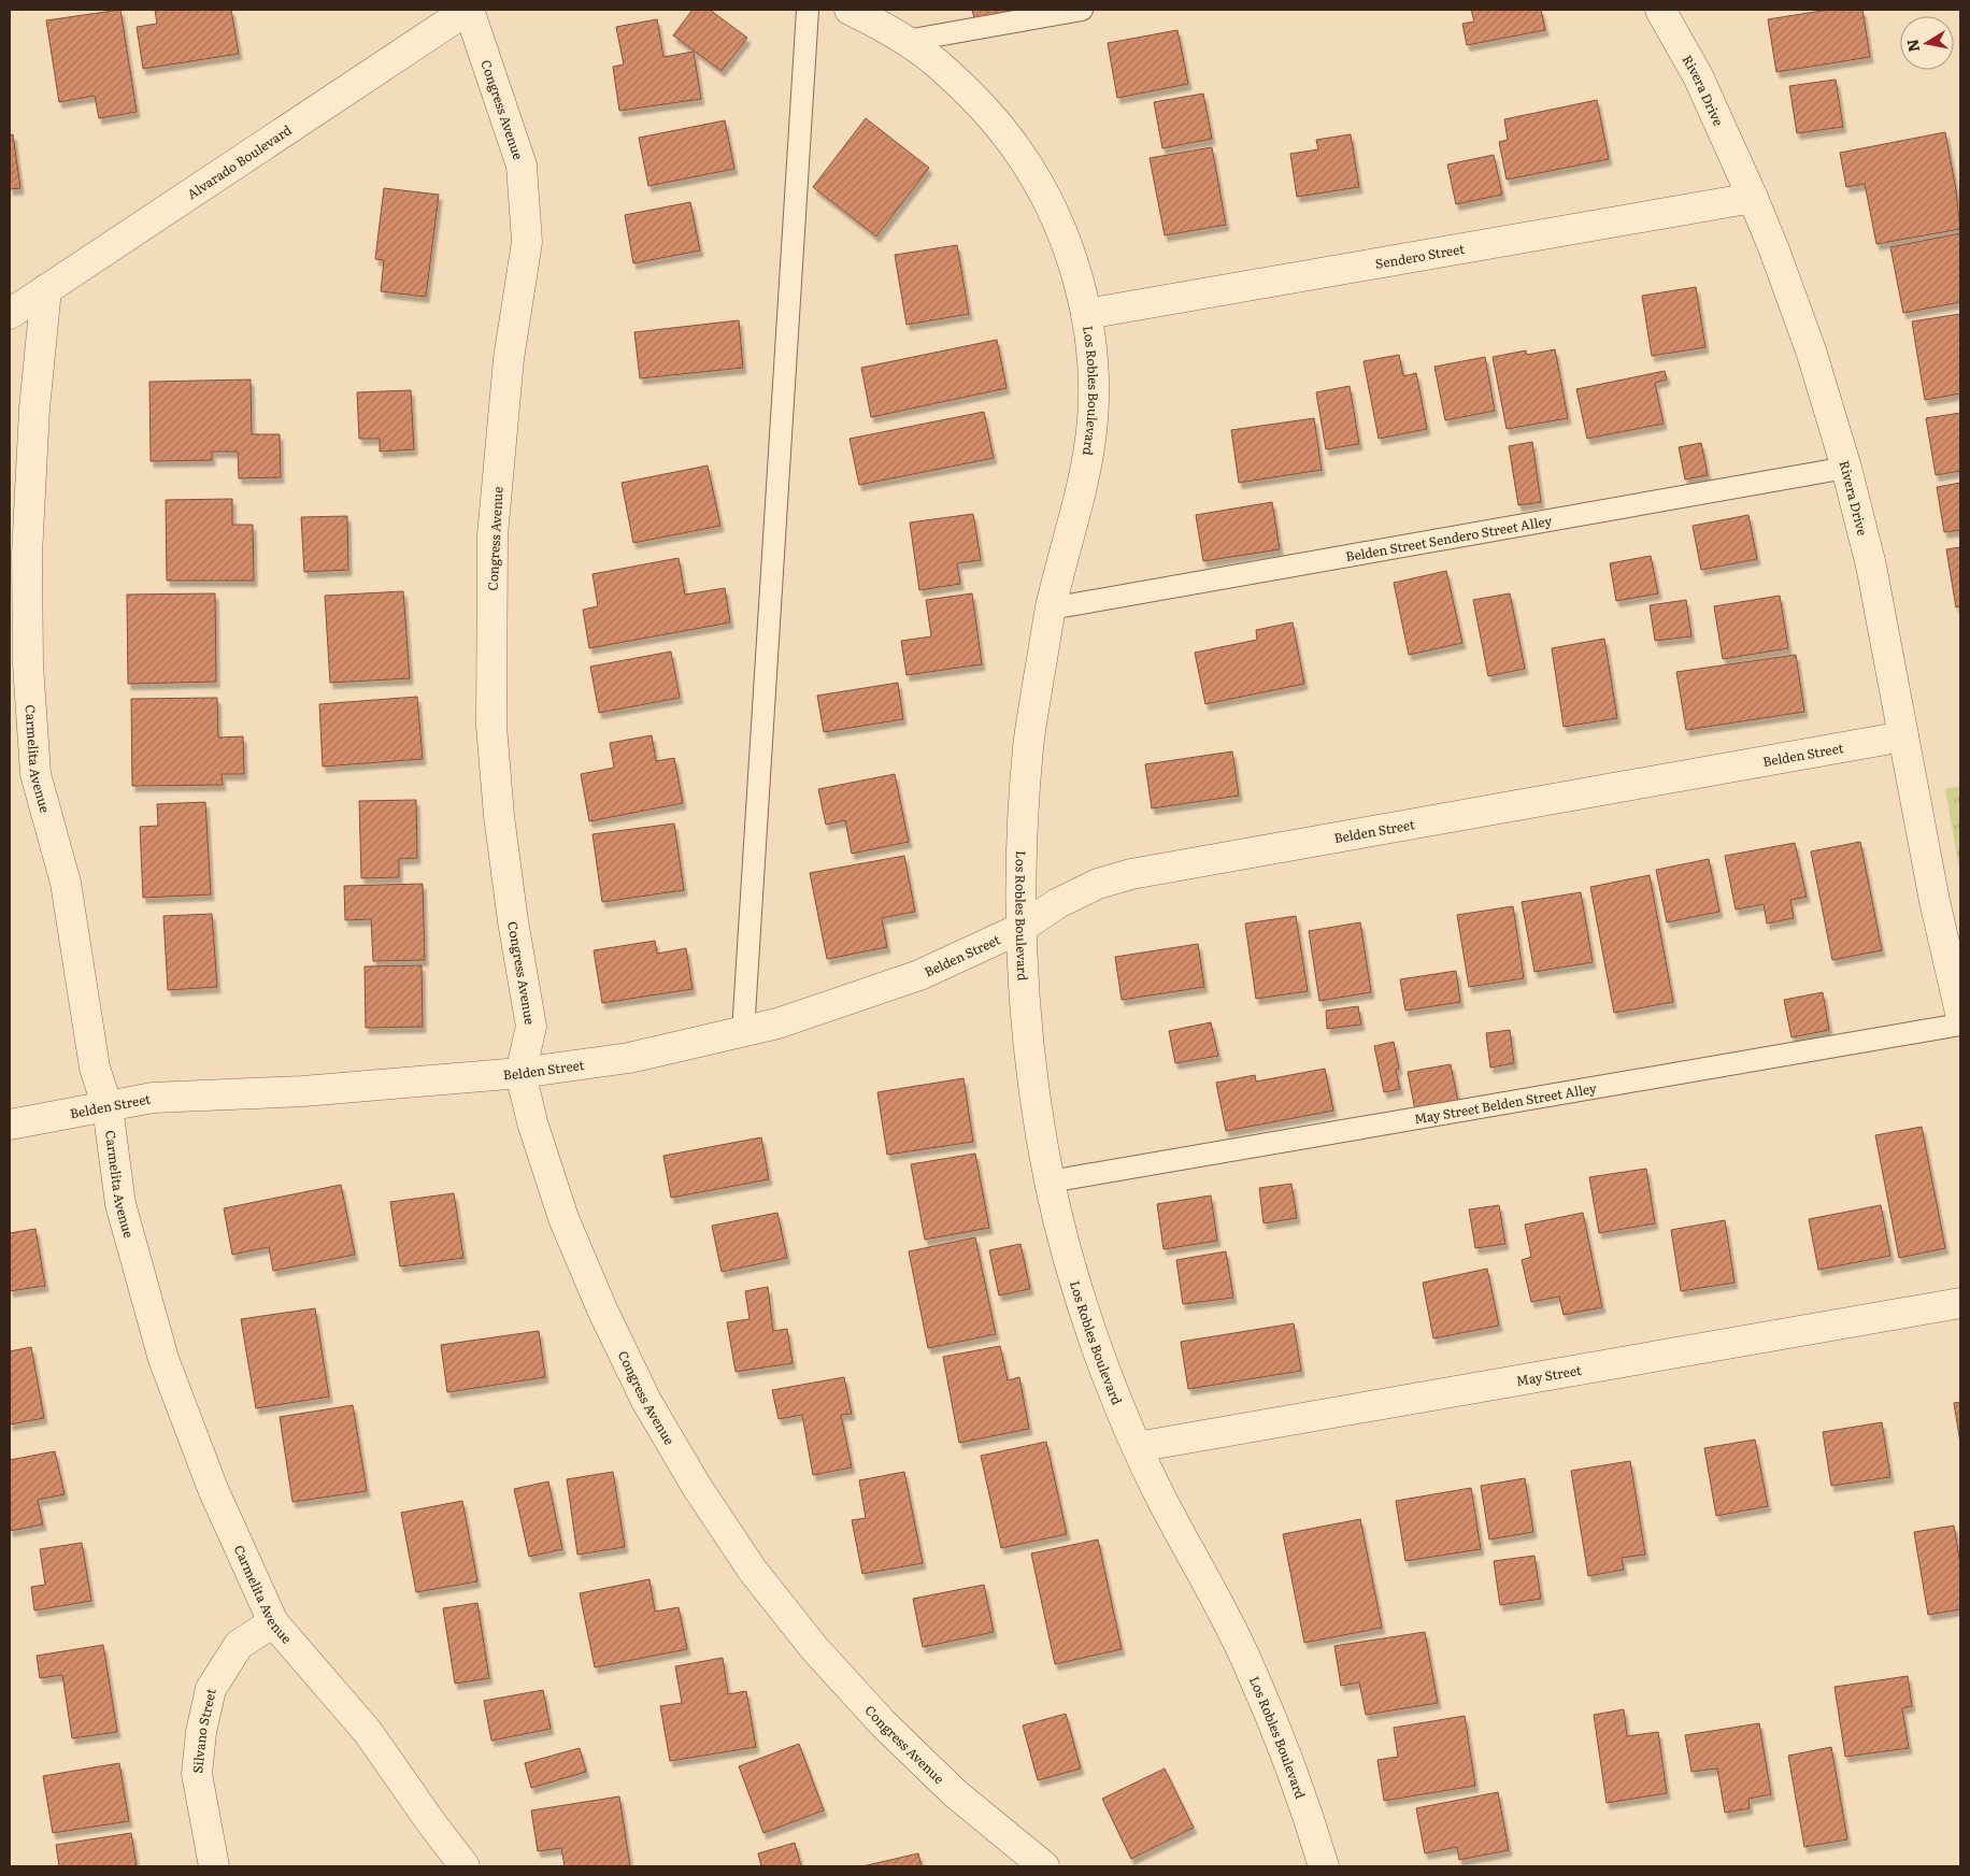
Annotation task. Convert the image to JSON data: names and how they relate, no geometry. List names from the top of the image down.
{
  "streets": {
    "street": [
      "Rivera Drive",
      "Congress Avenue",
      "Alvarado Boulevard",
      "Sendero Street",
      "Los Robles Boulevard",
      "Belden Street",
      "Carmelita Avenue",
      "May Street",
      "Silvano Street"
    ],
    "lane": ["Belden Street Sendero Street Alley", "May Street Belden Street Alley"]
  },
  "crossings": [
    ["Rivera Drive", "Sendero Street"],
    ["Rivera Drive", "Belden Street Sendero Street Alley"],
    ["Rivera Drive", "Belden Street"],
    ["Congress Avenue", "Alvarado Boulevard"],
    ["Congress Avenue", "Belden Street"],
    ["Alvarado Boulevard", "Carmelita Avenue"],
    ["Sendero Street", "Los Robles Boulevard"],
    ["Los Robles Boulevard", "Belden Street Sendero Street Alley"],
    ["Los Robles Boulevard", "Belden Street"],
    ["Los Robles Boulevard", "May Street Belden Street Alley"],
    ["Los Robles Boulevard", "May Street"],
    ["Belden Street", "Carmelita Avenue"],
    ["Carmelita Avenue", "Silvano Street"]
  ],
  "north": "left"
}
